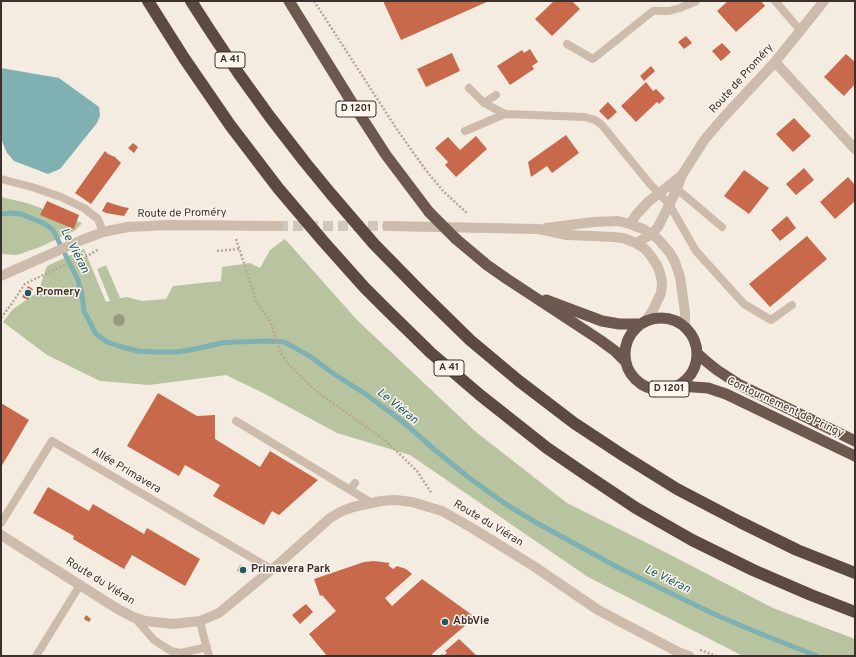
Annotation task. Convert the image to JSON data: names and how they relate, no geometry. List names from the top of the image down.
{
  "streets": {
    "highway": ["A 41", "D 1201", "Contournement de Pringy"],
    "street": ["Route de Proméry", "Route du Viéran"],
    "lane": ["Allée Primavera"]
  },
  "crossings": [
    ["D 1201", "Contournement de Pringy"],
    ["Allée Primavera", "Route du Viéran"]
  ],
  "water": ["Le Viéran"],
  "places": ["Promery", "Primavera Park", "AbbVie"]
}
